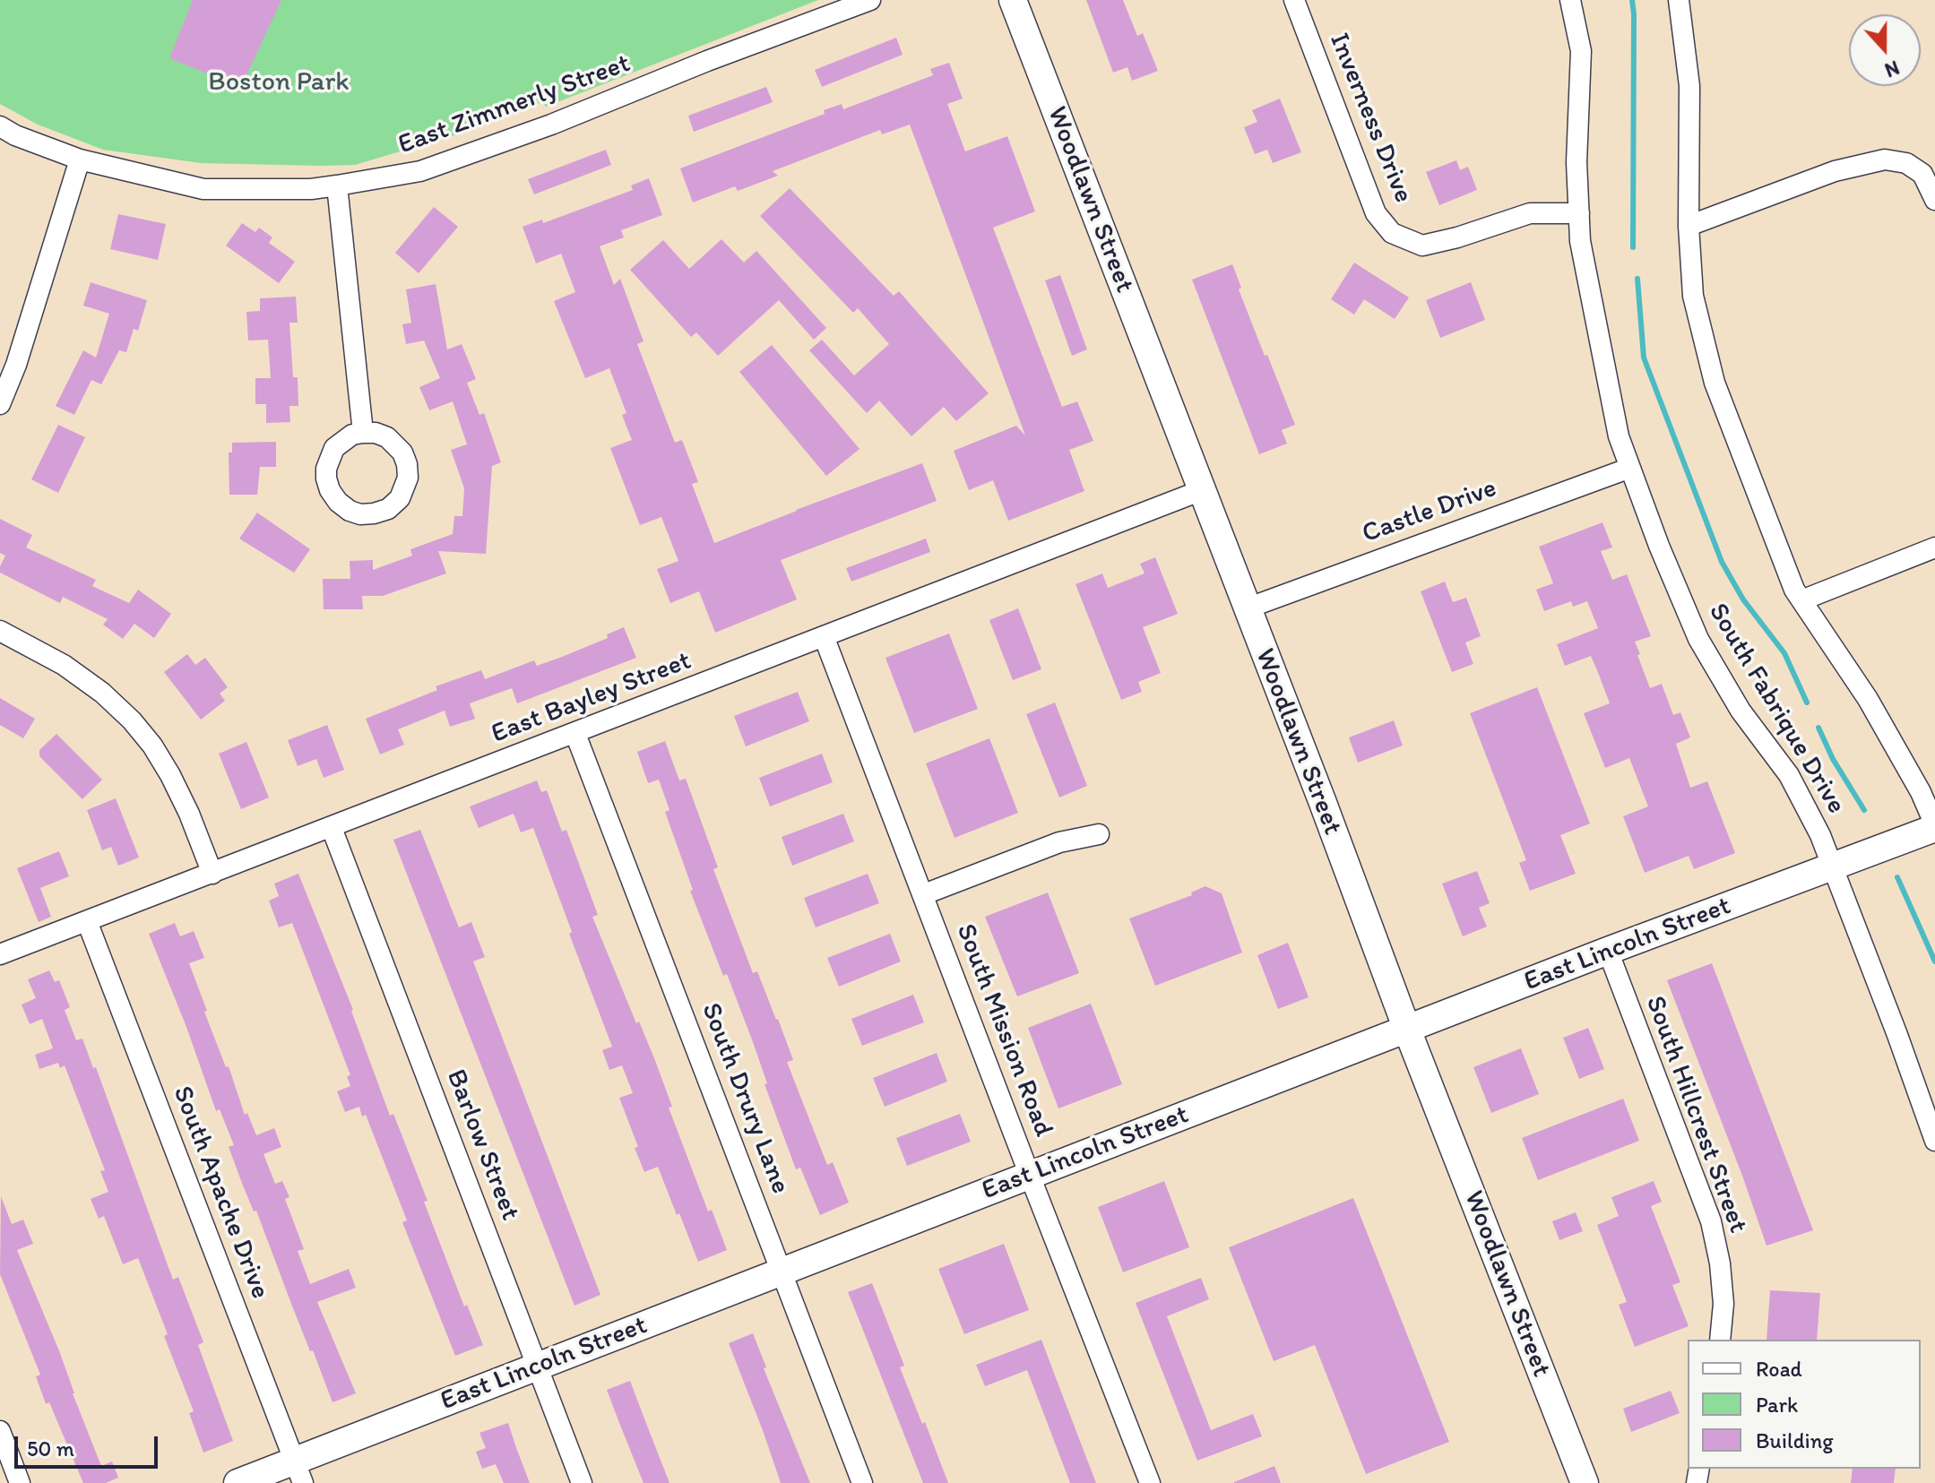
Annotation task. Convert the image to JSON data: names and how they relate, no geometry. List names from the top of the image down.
{
  "streets": {
    "street": [
      "East Zimmerly Street",
      "Inverness Drive",
      "Woodlawn Street",
      "Castle Drive",
      "East Bayley Street",
      "South Fabrique Drive",
      "East Lincoln Street",
      "South Mission Road",
      "South Drury Lane",
      "South Hillcrest Street",
      "Barlow Street",
      "South Apache Drive"
    ]
  },
  "crossings": [
    ["Inverness Drive", "South Fabrique Drive"],
    ["Woodlawn Street", "Castle Drive"],
    ["Woodlawn Street", "East Bayley Street"],
    ["Woodlawn Street", "East Lincoln Street"],
    ["Castle Drive", "South Fabrique Drive"],
    ["East Bayley Street", "South Mission Road"],
    ["East Bayley Street", "South Drury Lane"],
    ["East Bayley Street", "Barlow Street"],
    ["East Bayley Street", "South Apache Drive"],
    ["South Fabrique Drive", "East Lincoln Street"],
    ["East Lincoln Street", "South Mission Road"],
    ["East Lincoln Street", "South Drury Lane"],
    ["East Lincoln Street", "South Hillcrest Street"],
    ["East Lincoln Street", "Barlow Street"],
    ["East Lincoln Street", "South Apache Drive"]
  ],
  "parks": ["Boston Park"],
  "legend": ["Road", "Park", "Building"],
  "scale_bar": "50 m",
  "north": "bottom"
}
